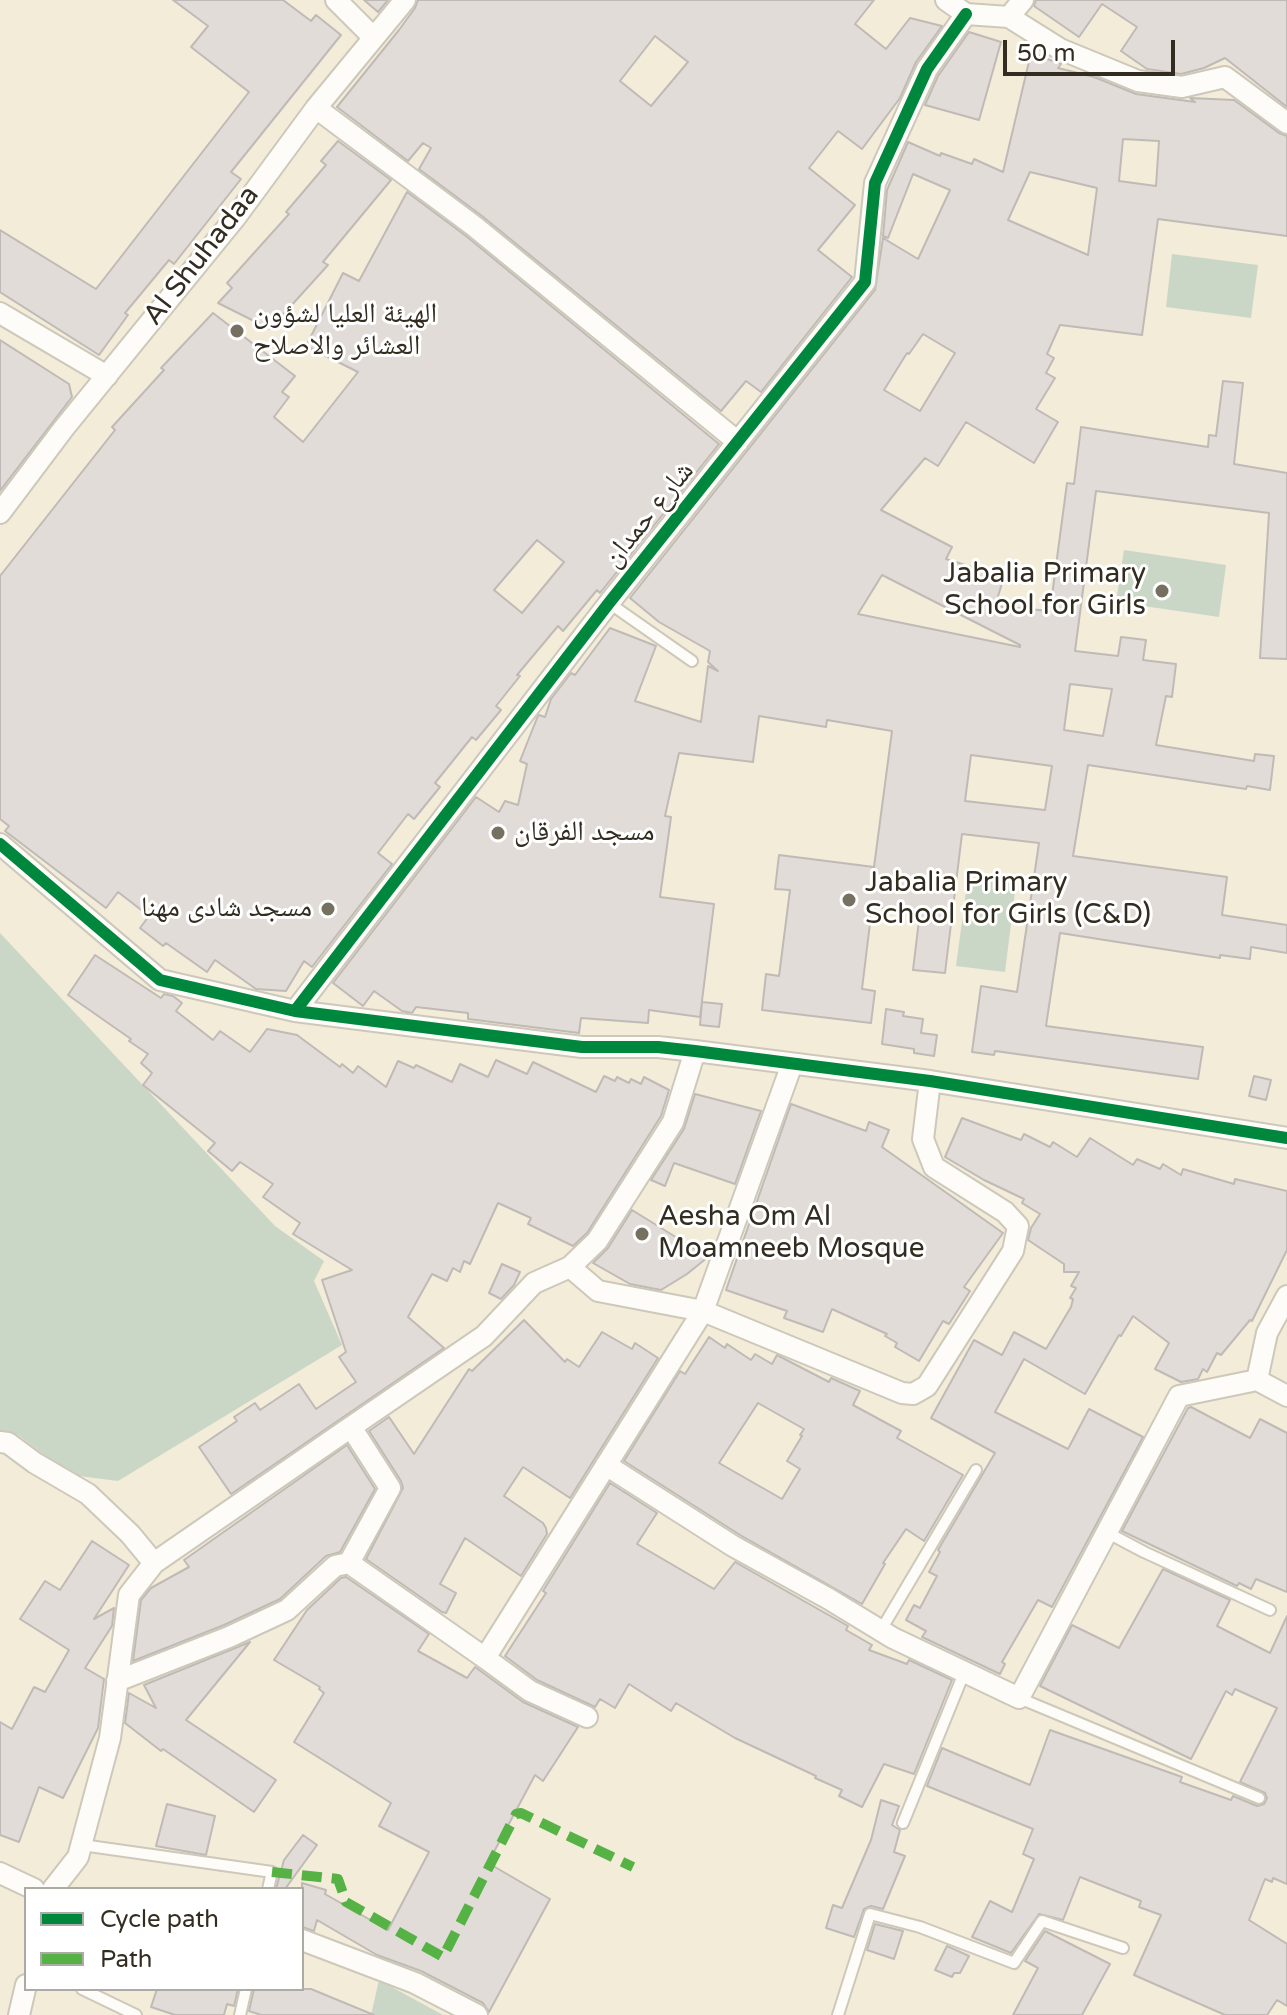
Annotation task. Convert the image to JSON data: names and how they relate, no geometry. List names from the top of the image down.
{
  "streets": {
    "street": ["Al Shuhadaa", "شارع حمدان"]
  },
  "places": [
    "الهيئة العليا لشؤون العشائر والاصلاح",
    "Jabalia Primary School for Girls",
    "مسجد الفرقان",
    "Jabalia Primary School for Girls (C&D)",
    "مسجد شادى مهنا",
    "Aesha Om Al Moamneeb Mosque"
  ],
  "legend": ["Cycle path", "Path"],
  "scale_bar": "50 m"
}
